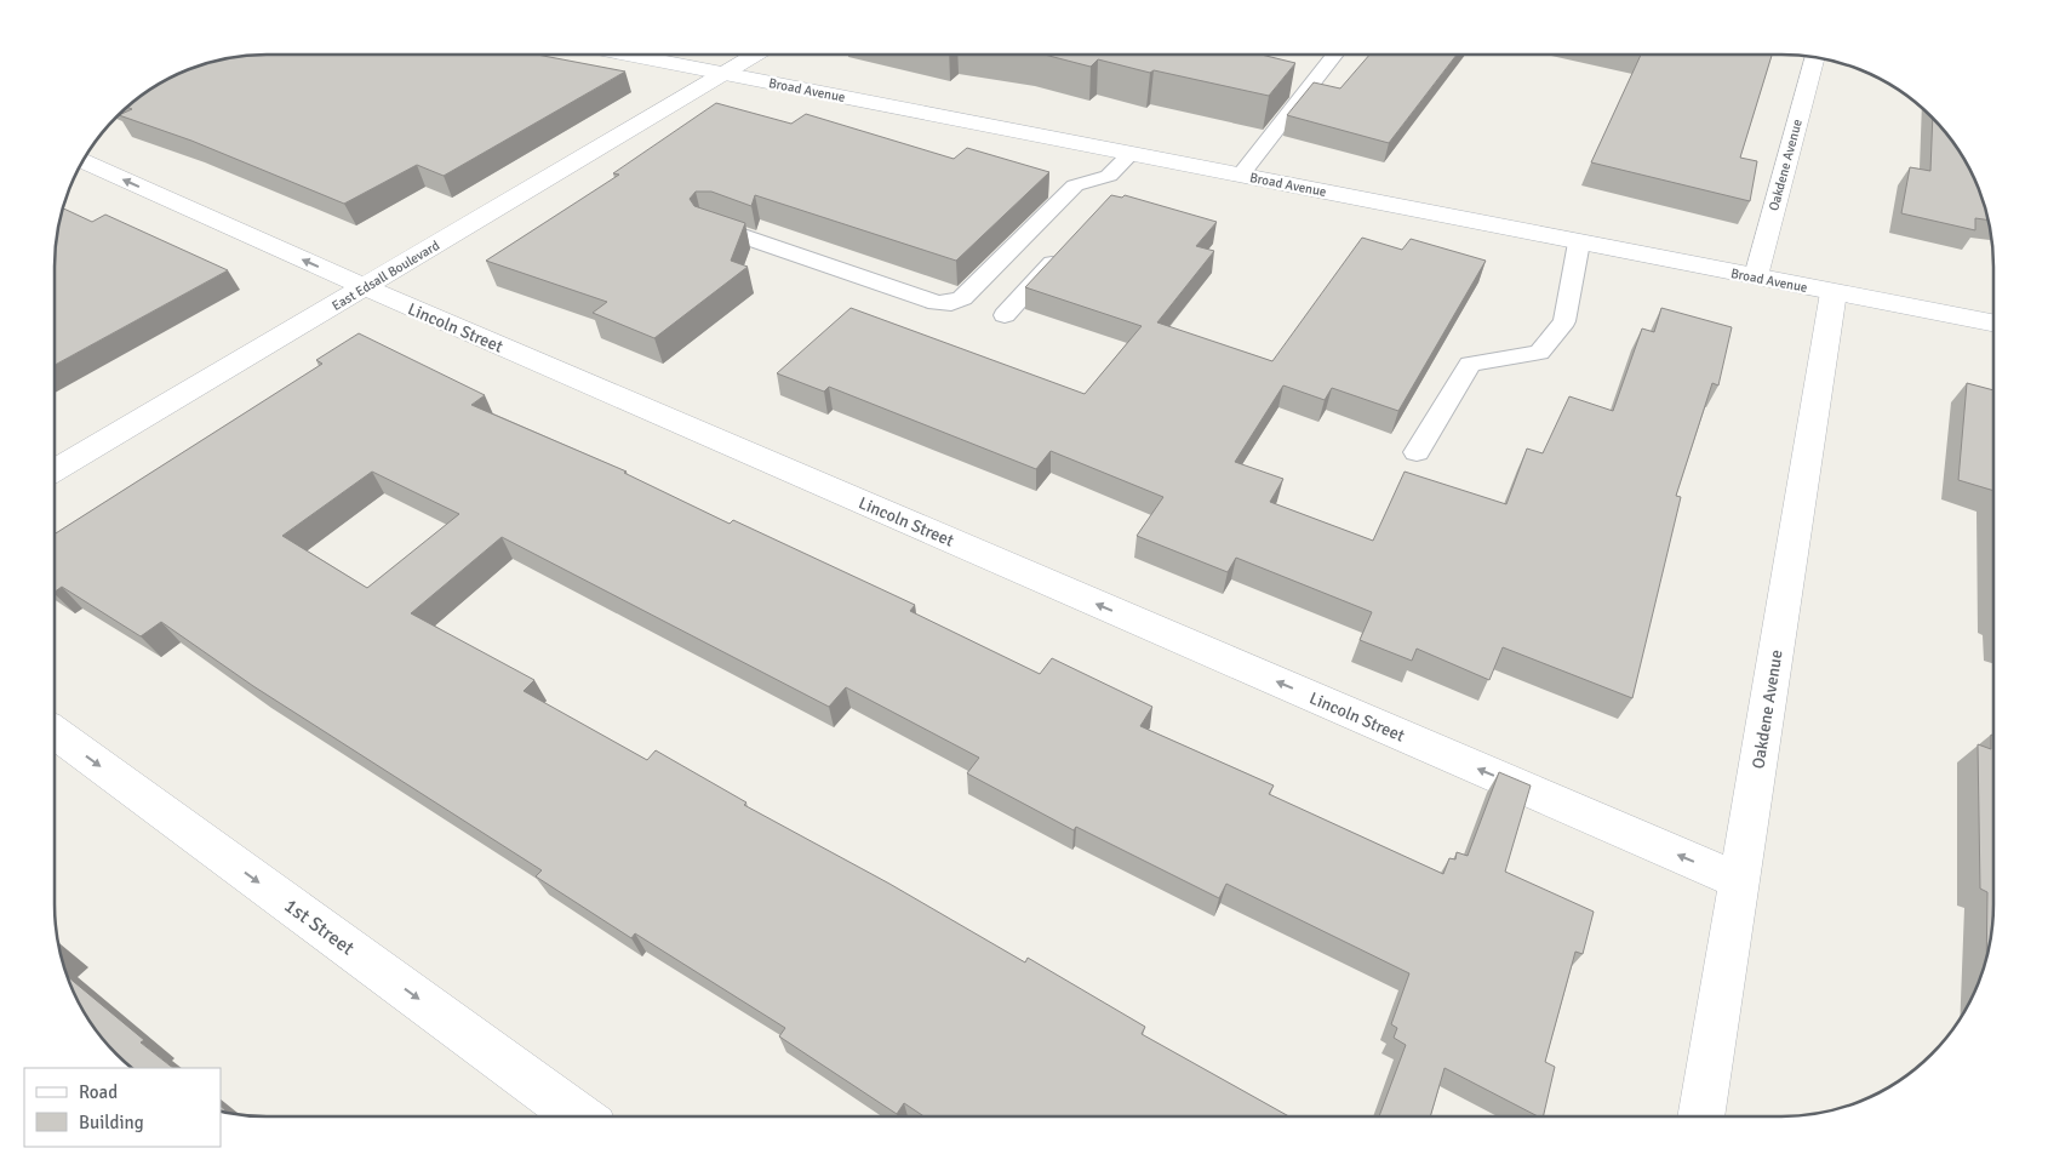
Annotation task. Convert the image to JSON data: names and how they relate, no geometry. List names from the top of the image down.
{
  "streets": {
    "street": [
      "Broad Avenue",
      "Oakdene Avenue",
      "East Edsall Boulevard",
      "Lincoln Street",
      "1st Street"
    ]
  },
  "crossings": [
    ["Broad Avenue", "Oakdene Avenue"],
    ["Broad Avenue", "East Edsall Boulevard"],
    ["Oakdene Avenue", "Lincoln Street"],
    ["East Edsall Boulevard", "Lincoln Street"]
  ],
  "one_way": ["Lincoln Street", "1st Street"],
  "legend": ["Road", "Building"]
}
